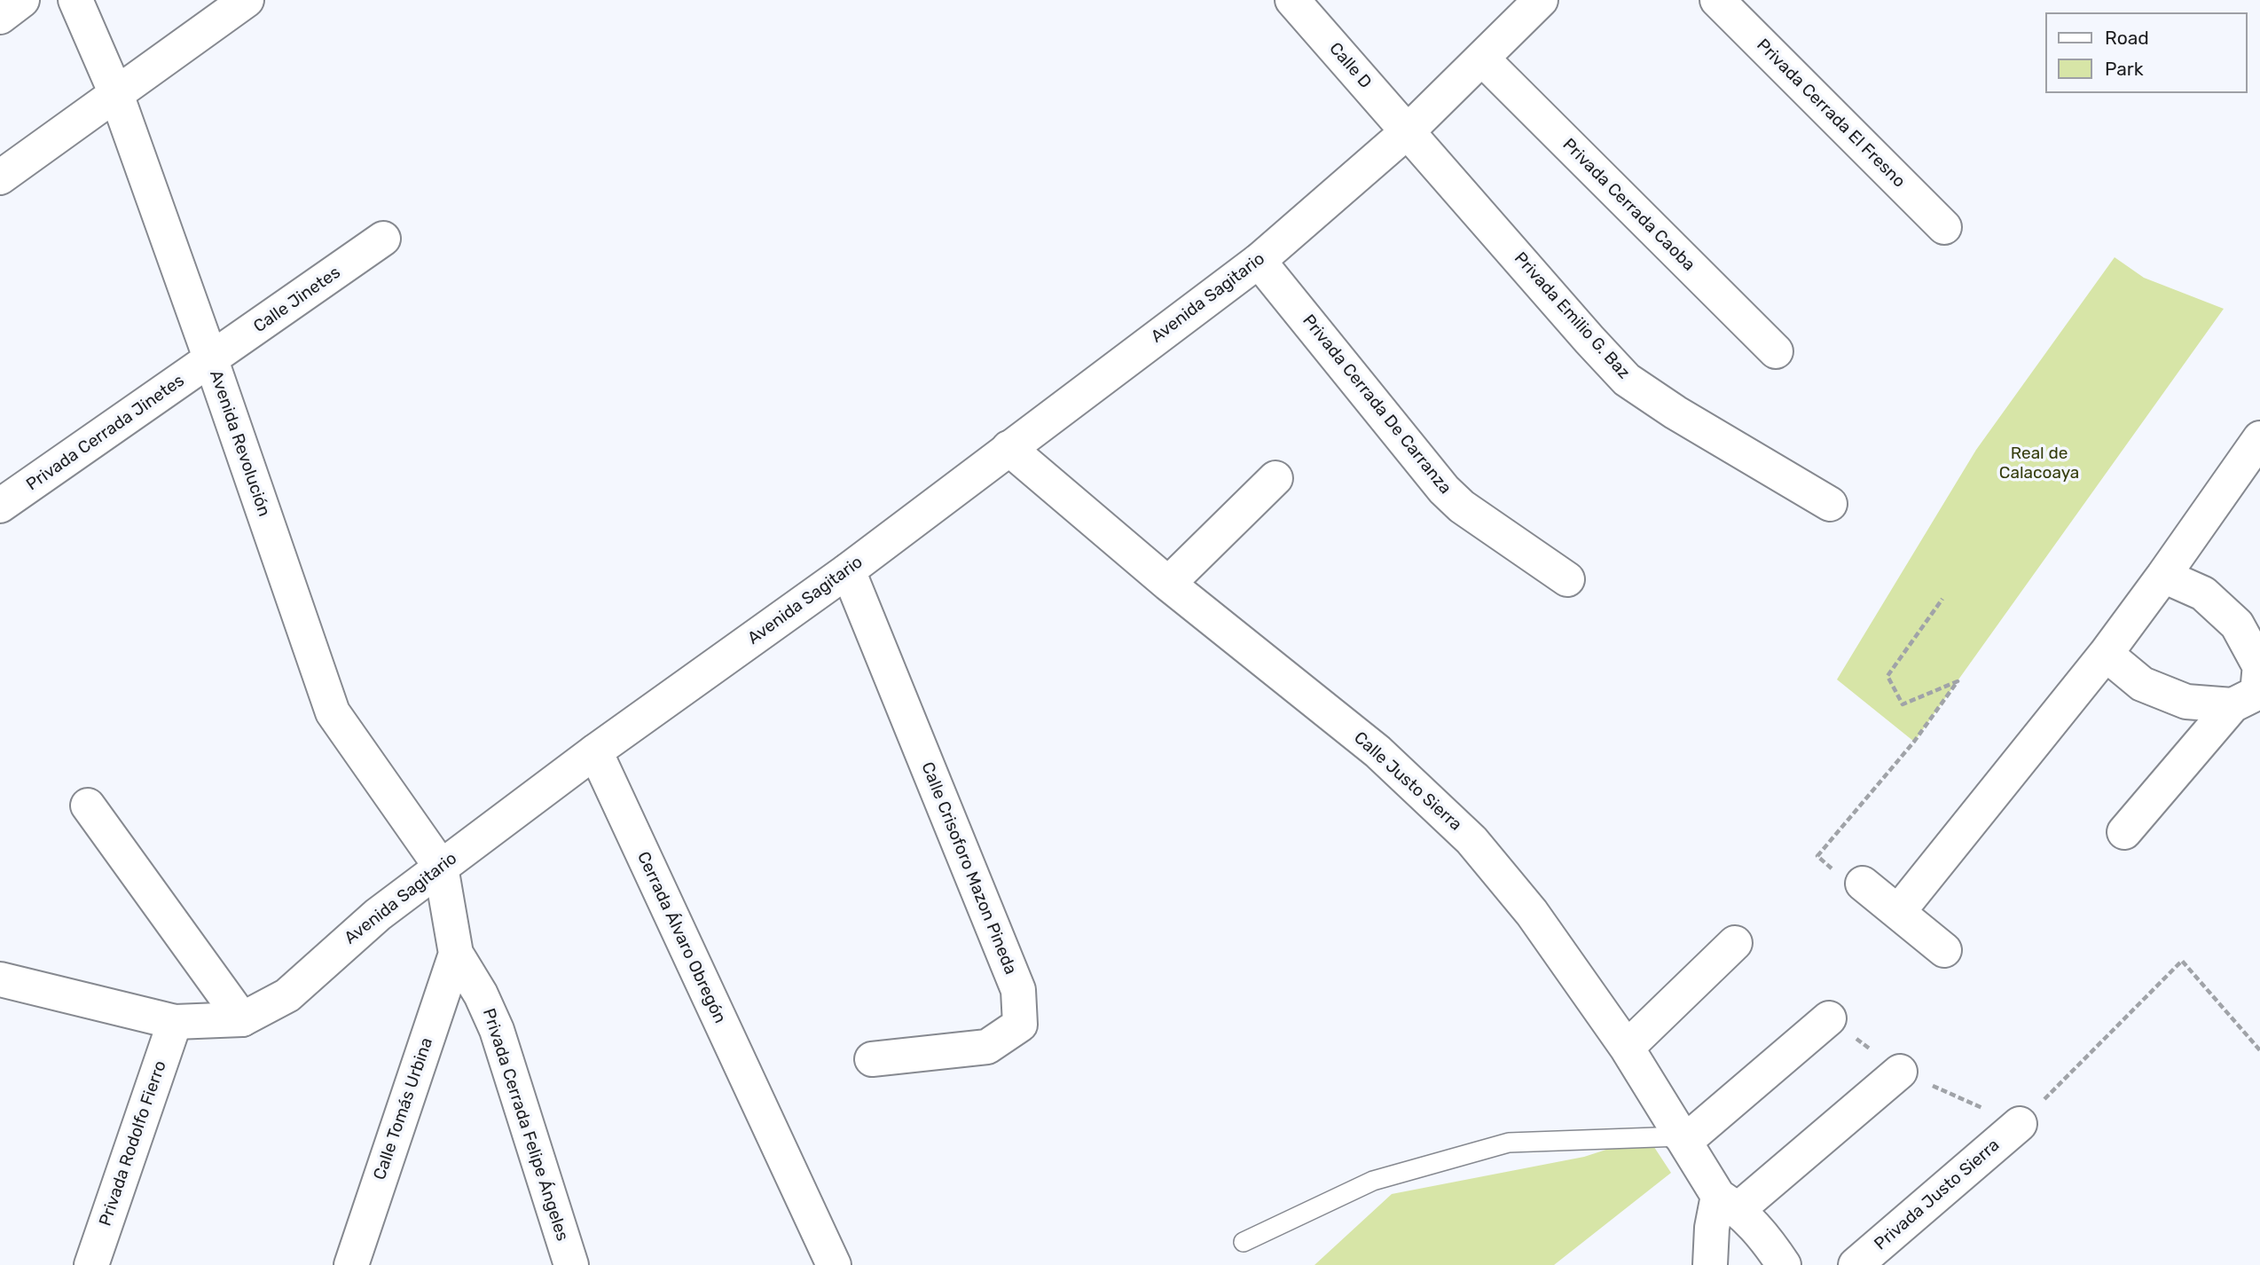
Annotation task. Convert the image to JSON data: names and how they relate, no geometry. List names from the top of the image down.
{
  "streets": {
    "street": [
      "Calle D",
      "Privada Cerrada El Fresno",
      "Privada Cerrada Caoba",
      "Avenida Sagitario",
      "Calle Jinetes",
      "Privada Emilio G. Baz",
      "Privada Cerrada De Carranza",
      "Privada Cerrada Jinetes",
      "Avenida Revolución",
      "Calle Justo Sierra",
      "Calle Crisoforo Mazon Pineda",
      "Cerrada Álvaro Obregón",
      "Calle Tomás Urbina",
      "Privada Cerrada Felipe Ángeles",
      "Privada Rodolfo Fierro",
      "Privada Justo Sierra"
    ]
  },
  "crossings": [
    ["Calle D", "Avenida Sagitario"],
    ["Calle D", "Privada Emilio G. Baz"],
    ["Privada Cerrada Caoba", "Avenida Sagitario"],
    ["Avenida Sagitario", "Privada Emilio G. Baz"],
    ["Avenida Sagitario", "Privada Cerrada De Carranza"],
    ["Avenida Sagitario", "Avenida Revolución"],
    ["Avenida Sagitario", "Calle Justo Sierra"],
    ["Avenida Sagitario", "Calle Crisoforo Mazon Pineda"],
    ["Avenida Sagitario", "Cerrada Álvaro Obregón"],
    ["Avenida Sagitario", "Privada Rodolfo Fierro"],
    ["Calle Jinetes", "Privada Cerrada Jinetes"],
    ["Calle Jinetes", "Avenida Revolución"],
    ["Privada Cerrada Jinetes", "Avenida Revolución"],
    ["Calle Tomás Urbina", "Privada Cerrada Felipe Ángeles"]
  ],
  "parks": ["Real de Calacoaya"],
  "legend": ["Road", "Park"]
}
